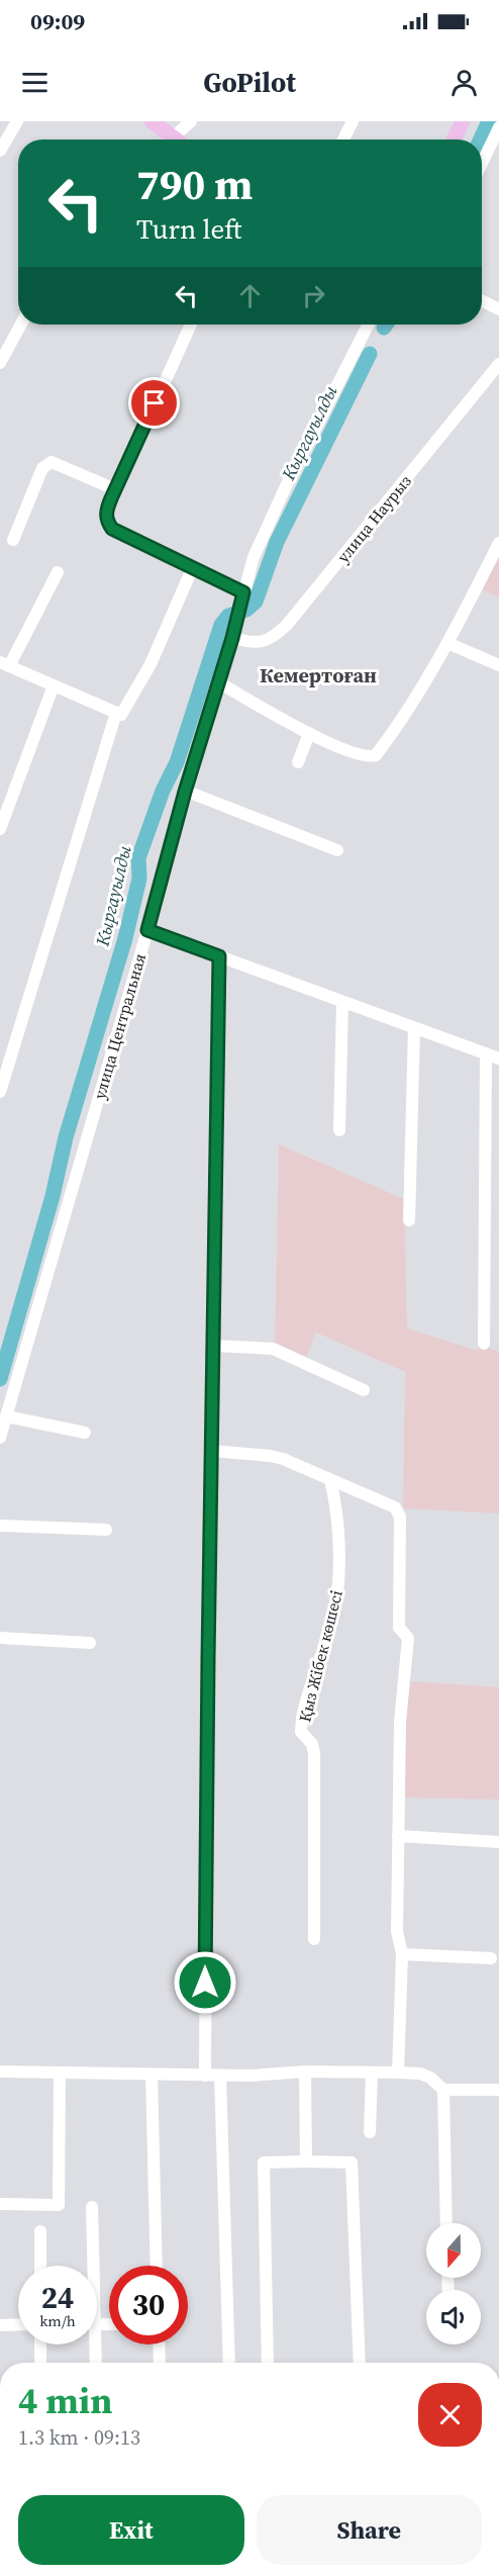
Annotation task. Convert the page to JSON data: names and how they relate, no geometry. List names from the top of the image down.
{
  "streets": {
    "street": ["улица Наурыз", "улица Центральная", "Қыз Жібек көшесі"]
  },
  "crossings": [
    ["улица Наурыз", "улица Центральная"]
  ],
  "districts": ["Кемертоған"],
  "water": ["Кыргауылды"],
  "north": "bottom",
  "page": {
    "status": "09:09",
    "header": "GoPilot",
    "turn": ["790 m", "Turn left"],
    "speed": "24 km/h",
    "limit": "30",
    "heading": ["4 min", "1.3 km · 09:13"],
    "buttons": ["Exit", "Share"]
  }
}
